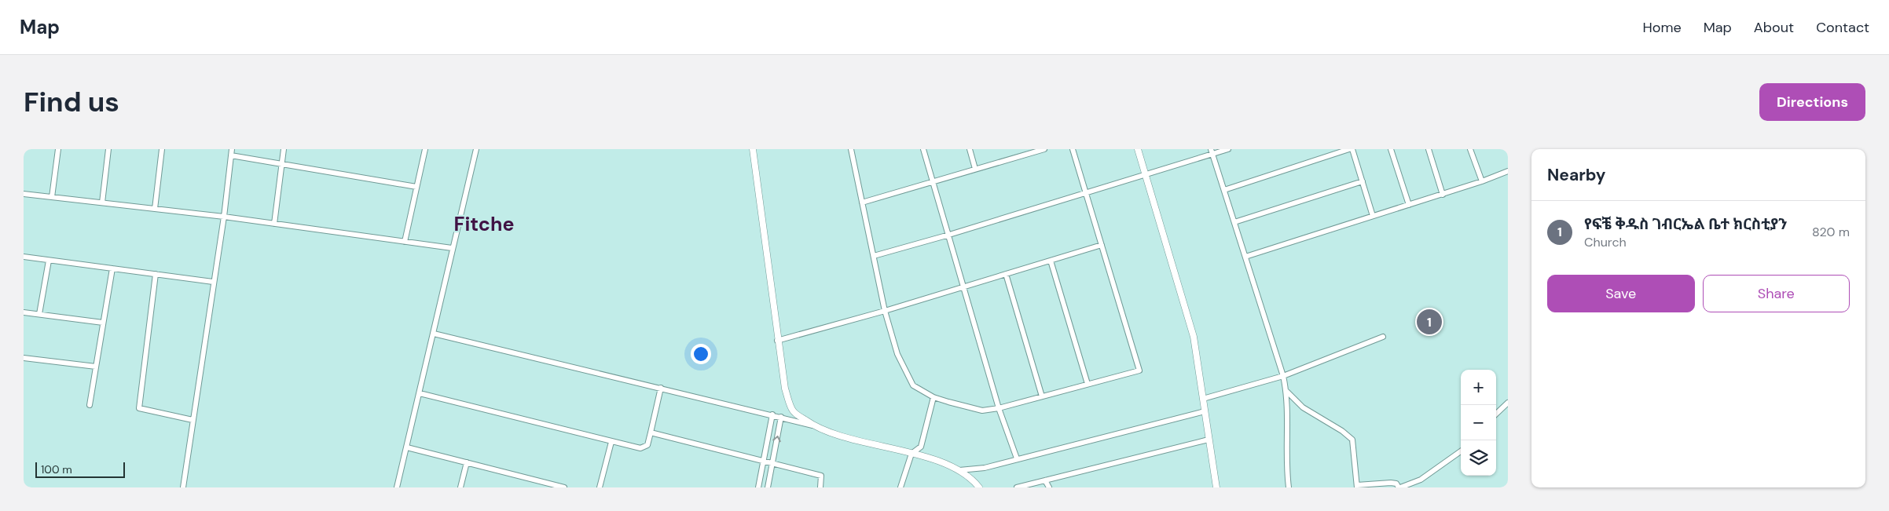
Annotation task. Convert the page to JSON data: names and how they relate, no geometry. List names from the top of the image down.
{
  "districts": ["Fitche"],
  "scale_bar": "100 m",
  "page": {
    "header": "Map",
    "nav": [
      "Home",
      "Map",
      "About",
      "Contact"
    ],
    "buttons": [
      "Directions",
      ["Save", "Share"]
    ],
    "title": "Find us",
    "heading": "Nearby",
    "list": [
      {
        "mark": "1",
        "name": "የፍቼ ቅዱስ ገብርኤል ቤተ ክርስቲያን",
        "note": "Church",
        "value": "820 m"
      }
    ],
    "pins": "1",
    "map_buttons": ["+", "−"],
    "scale": "100 m"
  }
}
